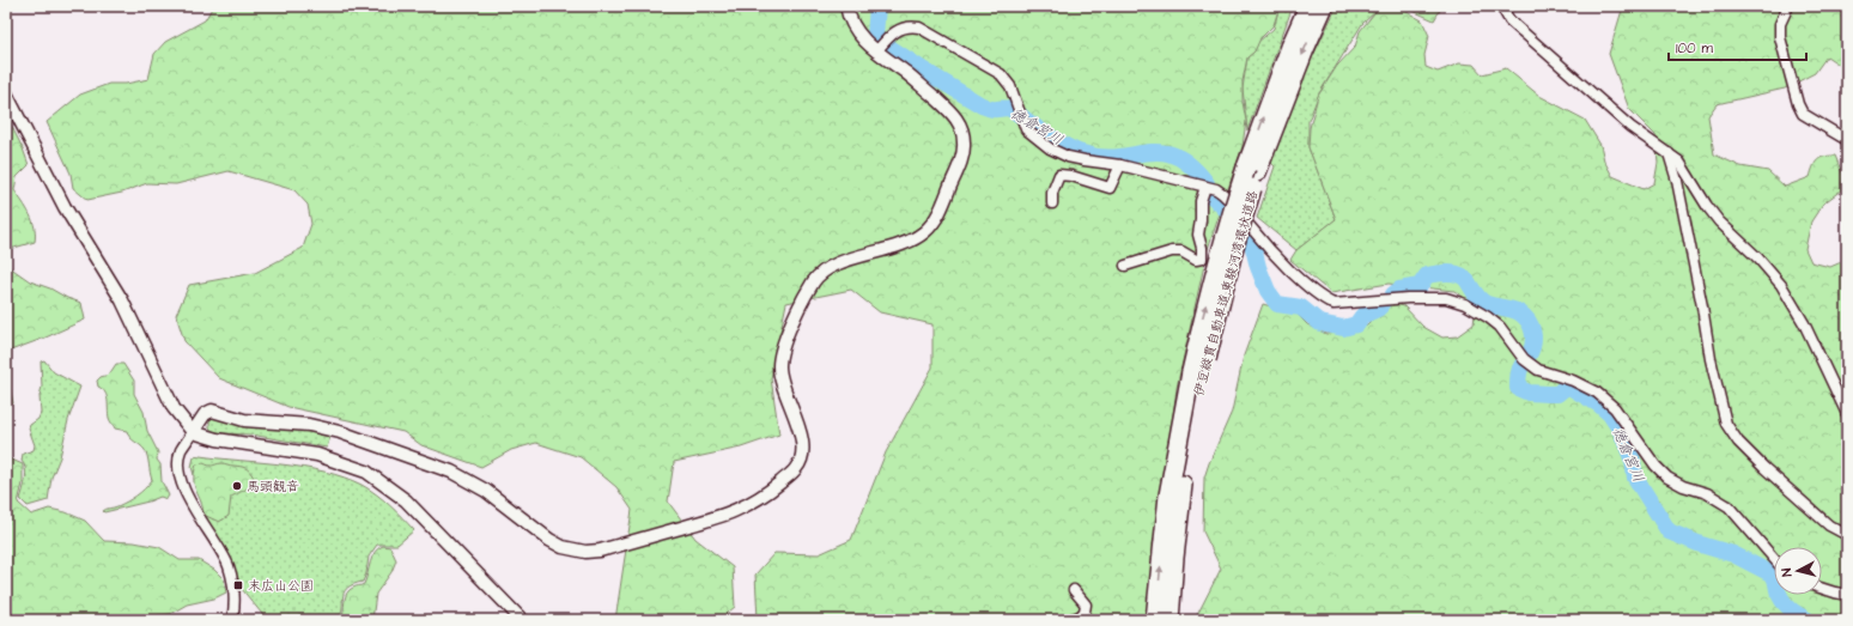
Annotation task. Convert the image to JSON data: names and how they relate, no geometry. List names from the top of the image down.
{
  "streets": {
    "highway": ["伊豆縦貫自動車道;東駿河湾環状道路"]
  },
  "water": ["徳倉宮川"],
  "places": {
    "other": ["馬頭観音"],
    "transit": ["末広山公園"]
  },
  "scale_bar": "100 m",
  "north": "left"
}
